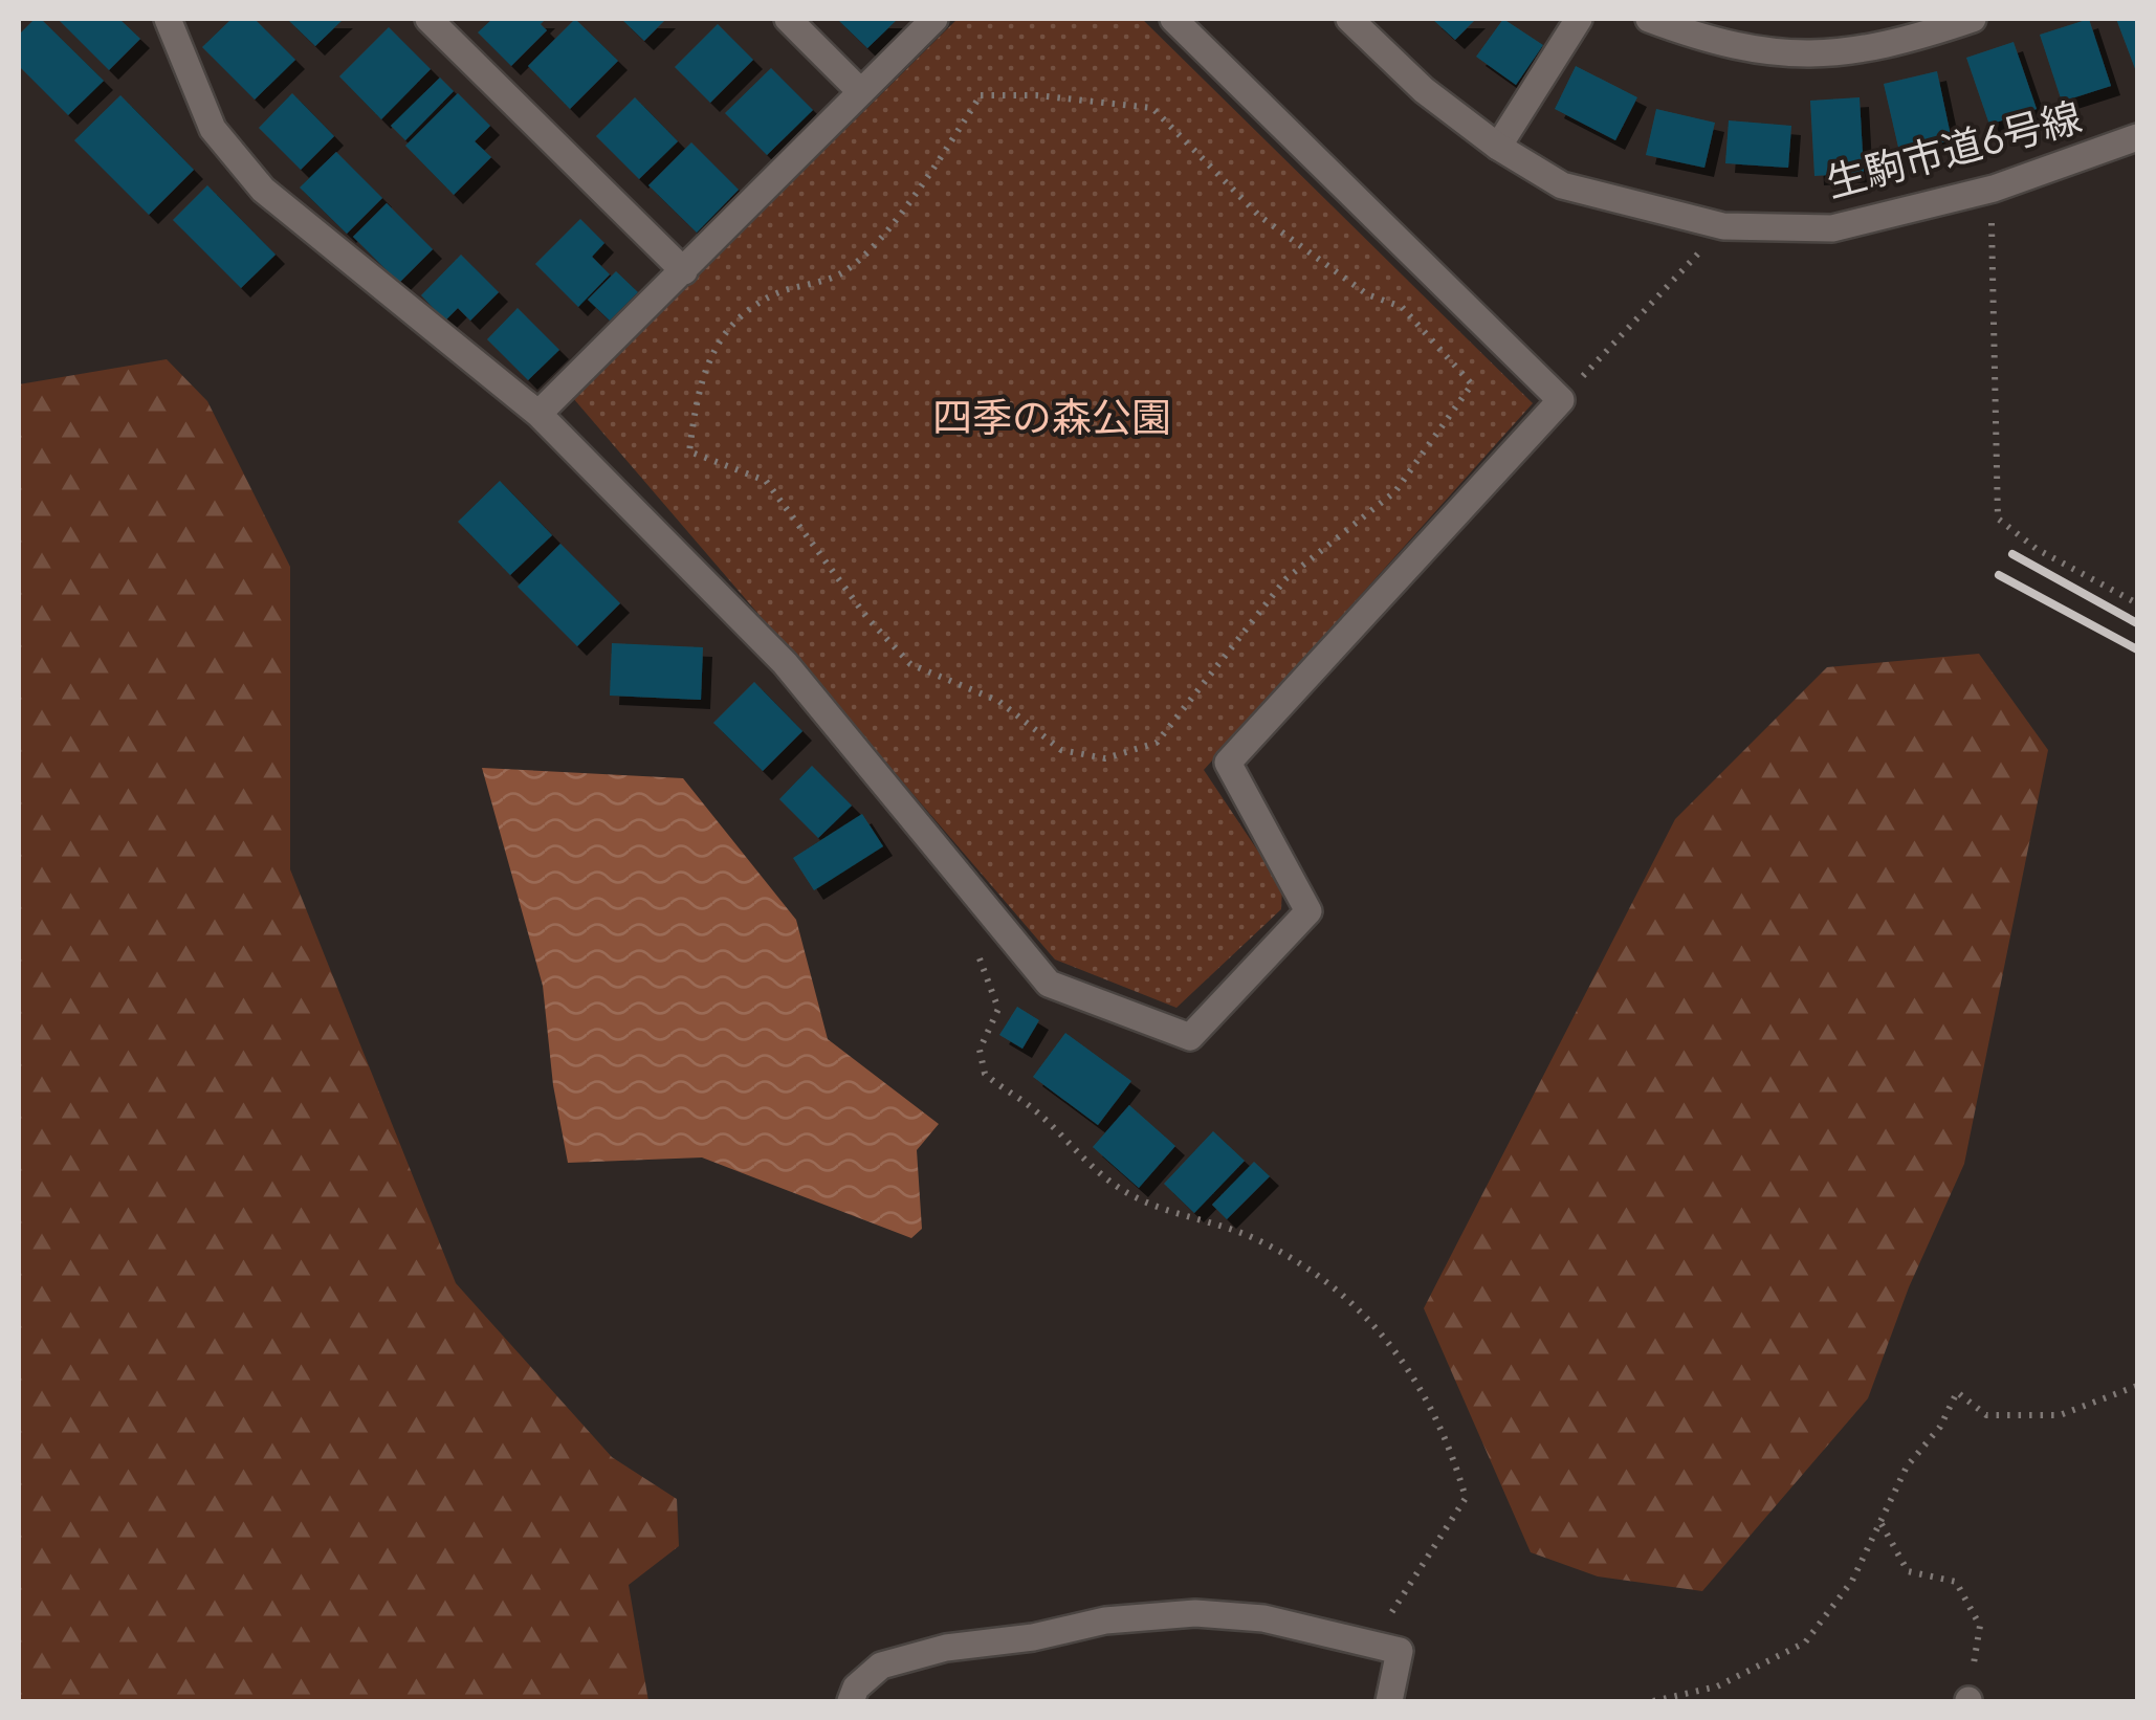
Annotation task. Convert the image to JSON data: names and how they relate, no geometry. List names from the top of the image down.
{
  "streets": {
    "street": ["生駒市道6号線"]
  },
  "parks": ["四季の森公園"]
}
